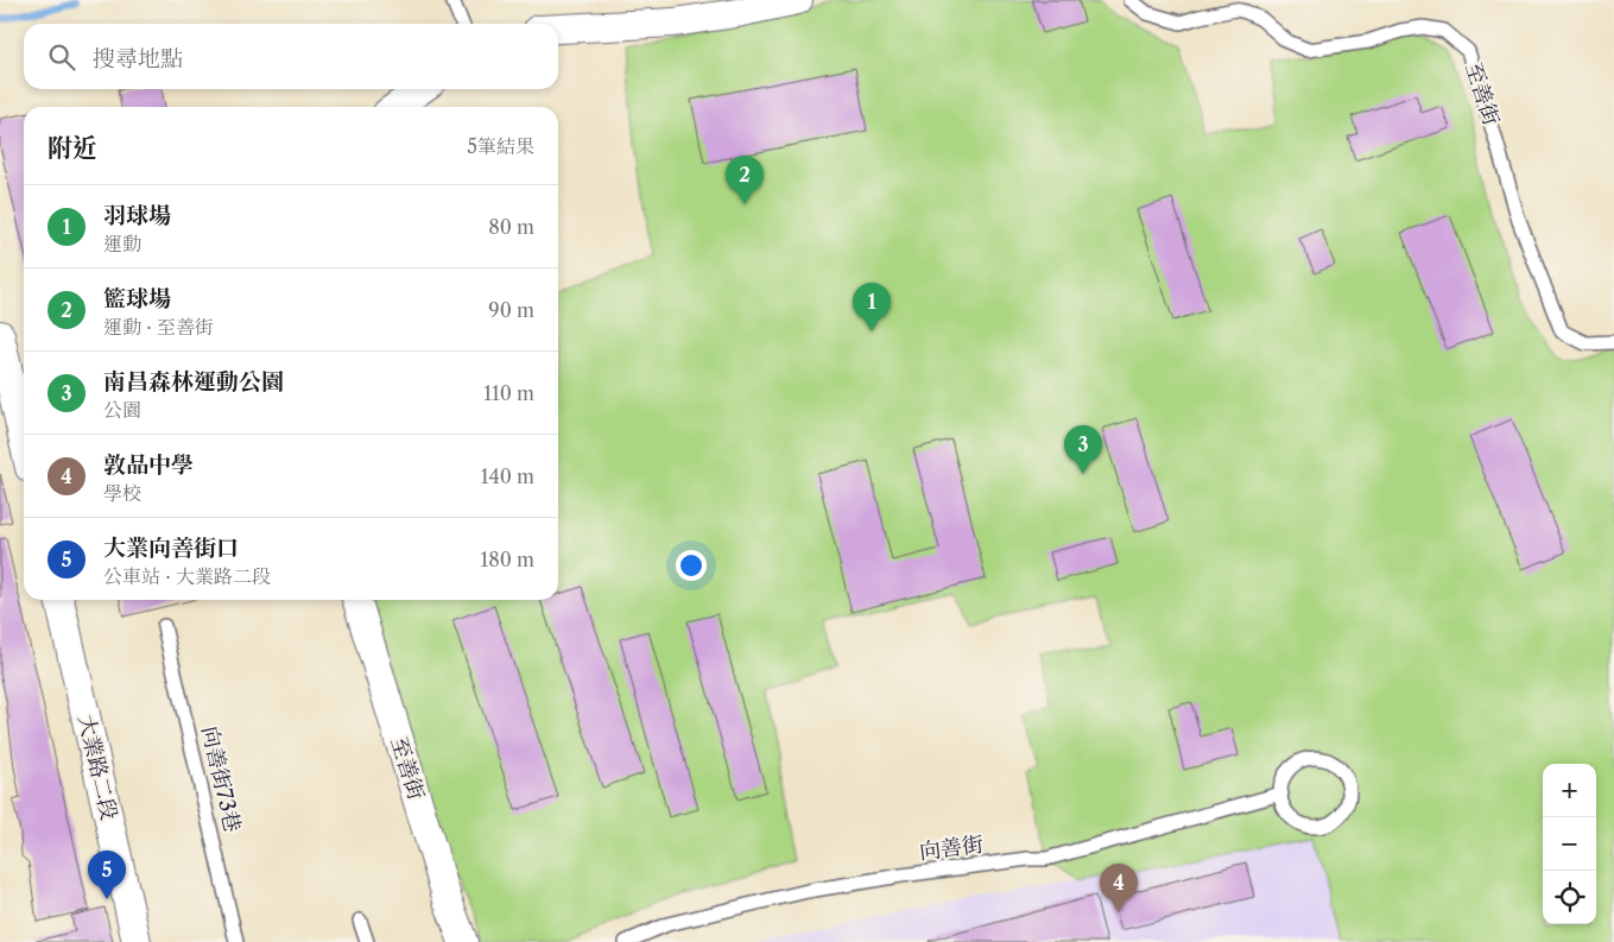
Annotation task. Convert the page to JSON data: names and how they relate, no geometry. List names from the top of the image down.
{
  "streets": {
    "street": ["至善街", "大業路二段"],
    "lane": ["向善街73巷", "向善街"]
  },
  "page": {
    "search": "搜尋地點",
    "heading": ["附近", "5筆結果"],
    "pins": [
      "2",
      "1",
      "3",
      "5",
      "4"
    ],
    "list": [
      {
        "mark": "1",
        "name": "羽球場",
        "note": "運動",
        "value": "80 m"
      },
      {
        "mark": "2",
        "name": "籃球場",
        "note": "運動 · 至善街",
        "value": "90 m"
      },
      {
        "mark": "3",
        "name": "南昌森林運動公園",
        "note": "公園",
        "value": "110 m"
      },
      {
        "mark": "4",
        "name": "敦品中學",
        "note": "學校",
        "value": "140 m"
      },
      {
        "mark": "5",
        "name": "大業向善街口",
        "note": "公車站 · 大業路二段",
        "value": "180 m"
      }
    ],
    "map_buttons": ["+", "−"]
  }
}
